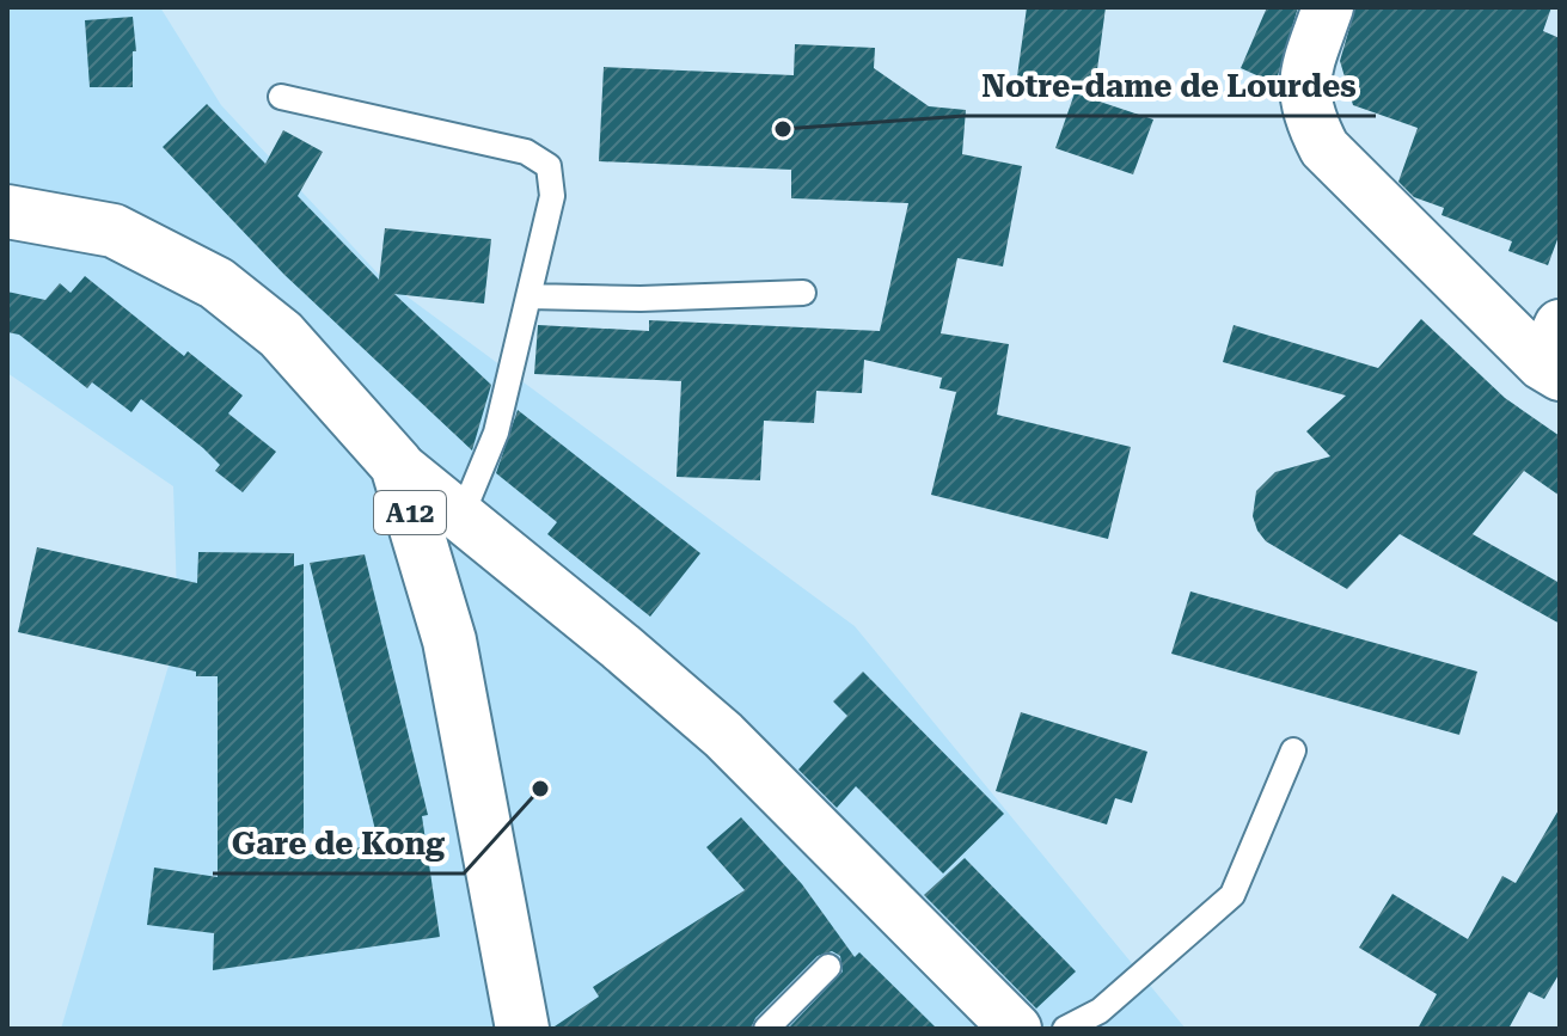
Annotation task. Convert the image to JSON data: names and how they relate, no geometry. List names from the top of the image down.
{
  "streets": {
    "main road": ["A12"]
  },
  "places": ["Notre-dame de Lourdes", "Gare de Kong"]
}
